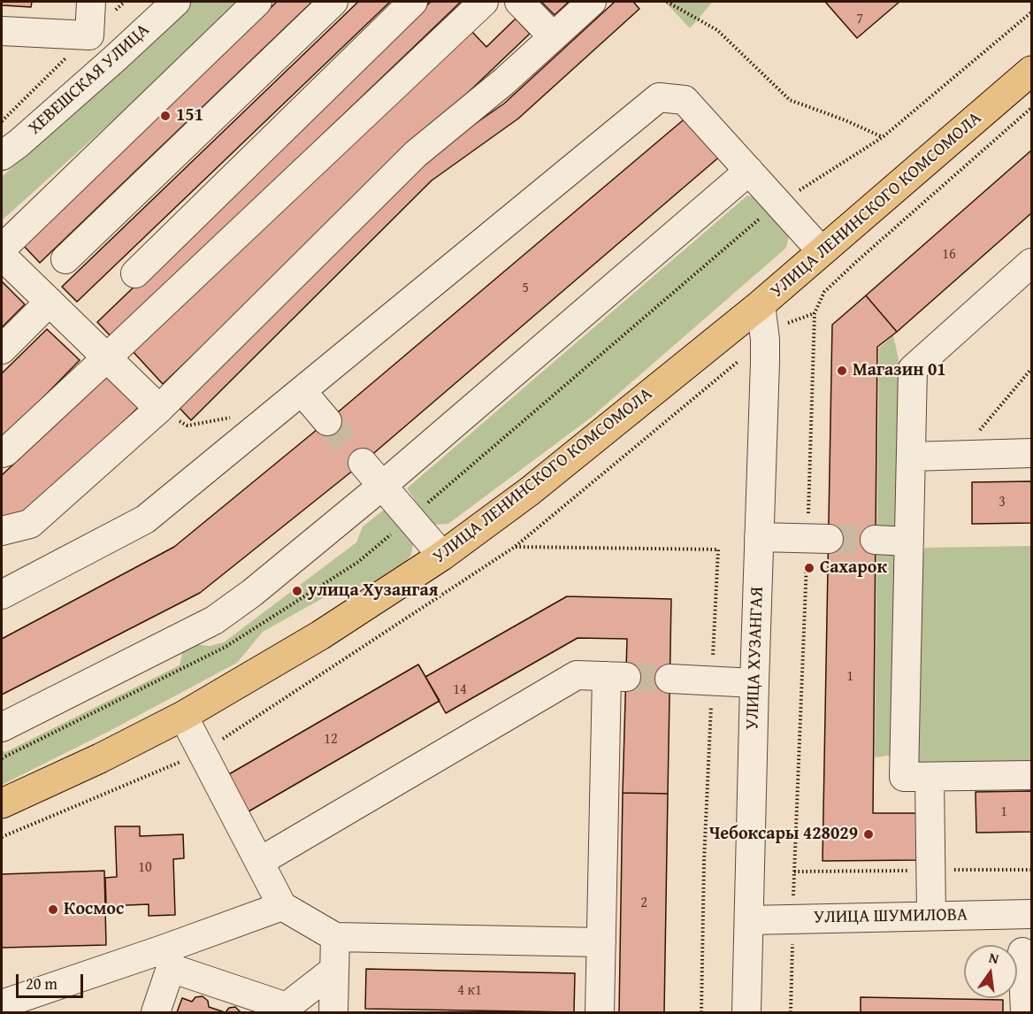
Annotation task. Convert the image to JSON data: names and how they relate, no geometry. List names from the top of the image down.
{
  "streets": {
    "main road": ["УЛИЦА ЛЕНИНСКОГО КОМСОМОЛА"],
    "street": ["ХЕВЕШСКАЯ УЛИЦА", "УЛИЦА ХУЗАНГАЯ", "УЛИЦА ШУМИЛОВА"]
  },
  "crossings": [
    ["УЛИЦА ЛЕНИНСКОГО КОМСОМОЛА", "УЛИЦА ХУЗАНГАЯ"],
    ["УЛИЦА ХУЗАНГАЯ", "УЛИЦА ШУМИЛОВА"]
  ],
  "places": [
    "151",
    "Магазин 01",
    "Сахарок",
    "улица Хузангая",
    "Чебоксары 428029",
    "Космос"
  ],
  "house_numbers": [
    "7",
    "16",
    "5",
    "3",
    "1",
    "14",
    "12",
    "1",
    "10",
    "2",
    "4 к1"
  ],
  "scale_bar": "20 m",
  "north": "top"
}
